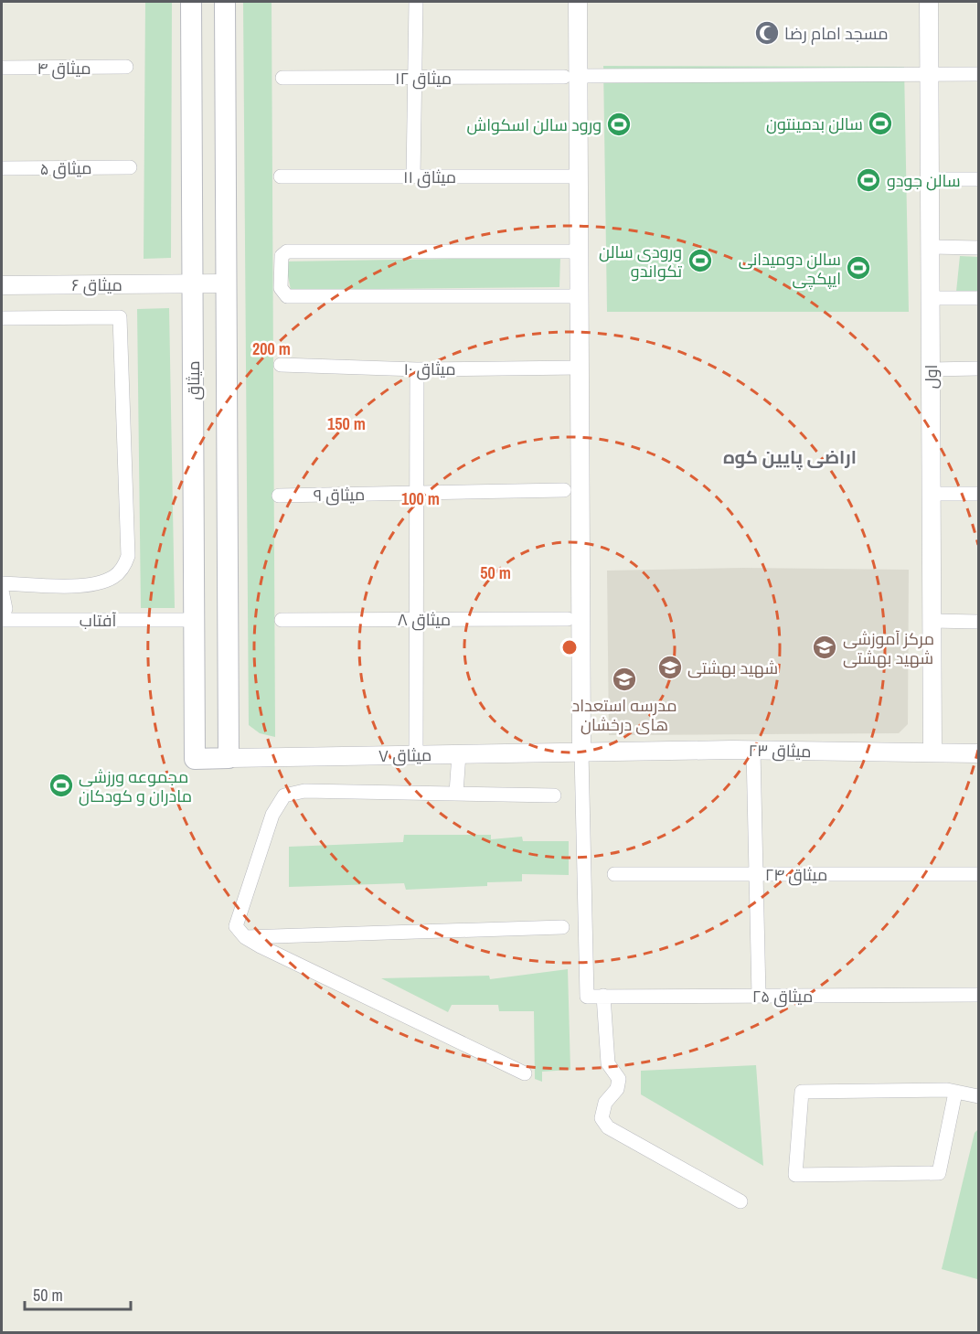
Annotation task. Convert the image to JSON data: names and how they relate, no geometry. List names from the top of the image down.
{
  "streets": {
    "main road": ["میثاق"],
    "street": [
      "میثاق ۴",
      "میثاق ۱۲",
      "میثاق ۵",
      "میثاق ۱۱",
      "میثاق ۶",
      "میثاق ۱۰",
      "اول",
      "میثاق ۹",
      "میثاق ۸",
      "آفتاب",
      "میثاق ۲۳",
      "میثاق ۷",
      "میثاق ۲۴",
      "میثاق ۲۵"
    ]
  },
  "crossings": [
    ["میثاق ۱۲", "اول"],
    ["میثاق ۶", "میثاق"],
    ["اول", "میثاق ۲۳"],
    ["میثاق", "آفتاب"],
    ["میثاق", "میثاق ۷"],
    ["میثاق ۲۳", "میثاق ۷"],
    ["میثاق ۲۳", "میثاق ۲۵"],
    ["میثاق ۷", "میثاق ۲۵"]
  ],
  "districts": ["اراضی پایین کوه"],
  "places": {
    "mosque": ["مسجد امام رضا"],
    "sports": [
      "سالن بدمینتون",
      "ورود سالن اسکواش",
      "سالن جودو",
      "ورودی سالن تکواندو",
      "سالن دومیدانی ایپکچی",
      "مجموعه ورزشی مادران و کودکان"
    ],
    "school or university": ["مرکز آموزشی شهید بهشتی", "شهید بهشتی", "مدرسه استعداد های درخشان"]
  },
  "scale_bar": "50 m",
  "rings": [
    "200 m",
    "150 m",
    "100 m",
    "50 m"
  ]
}
